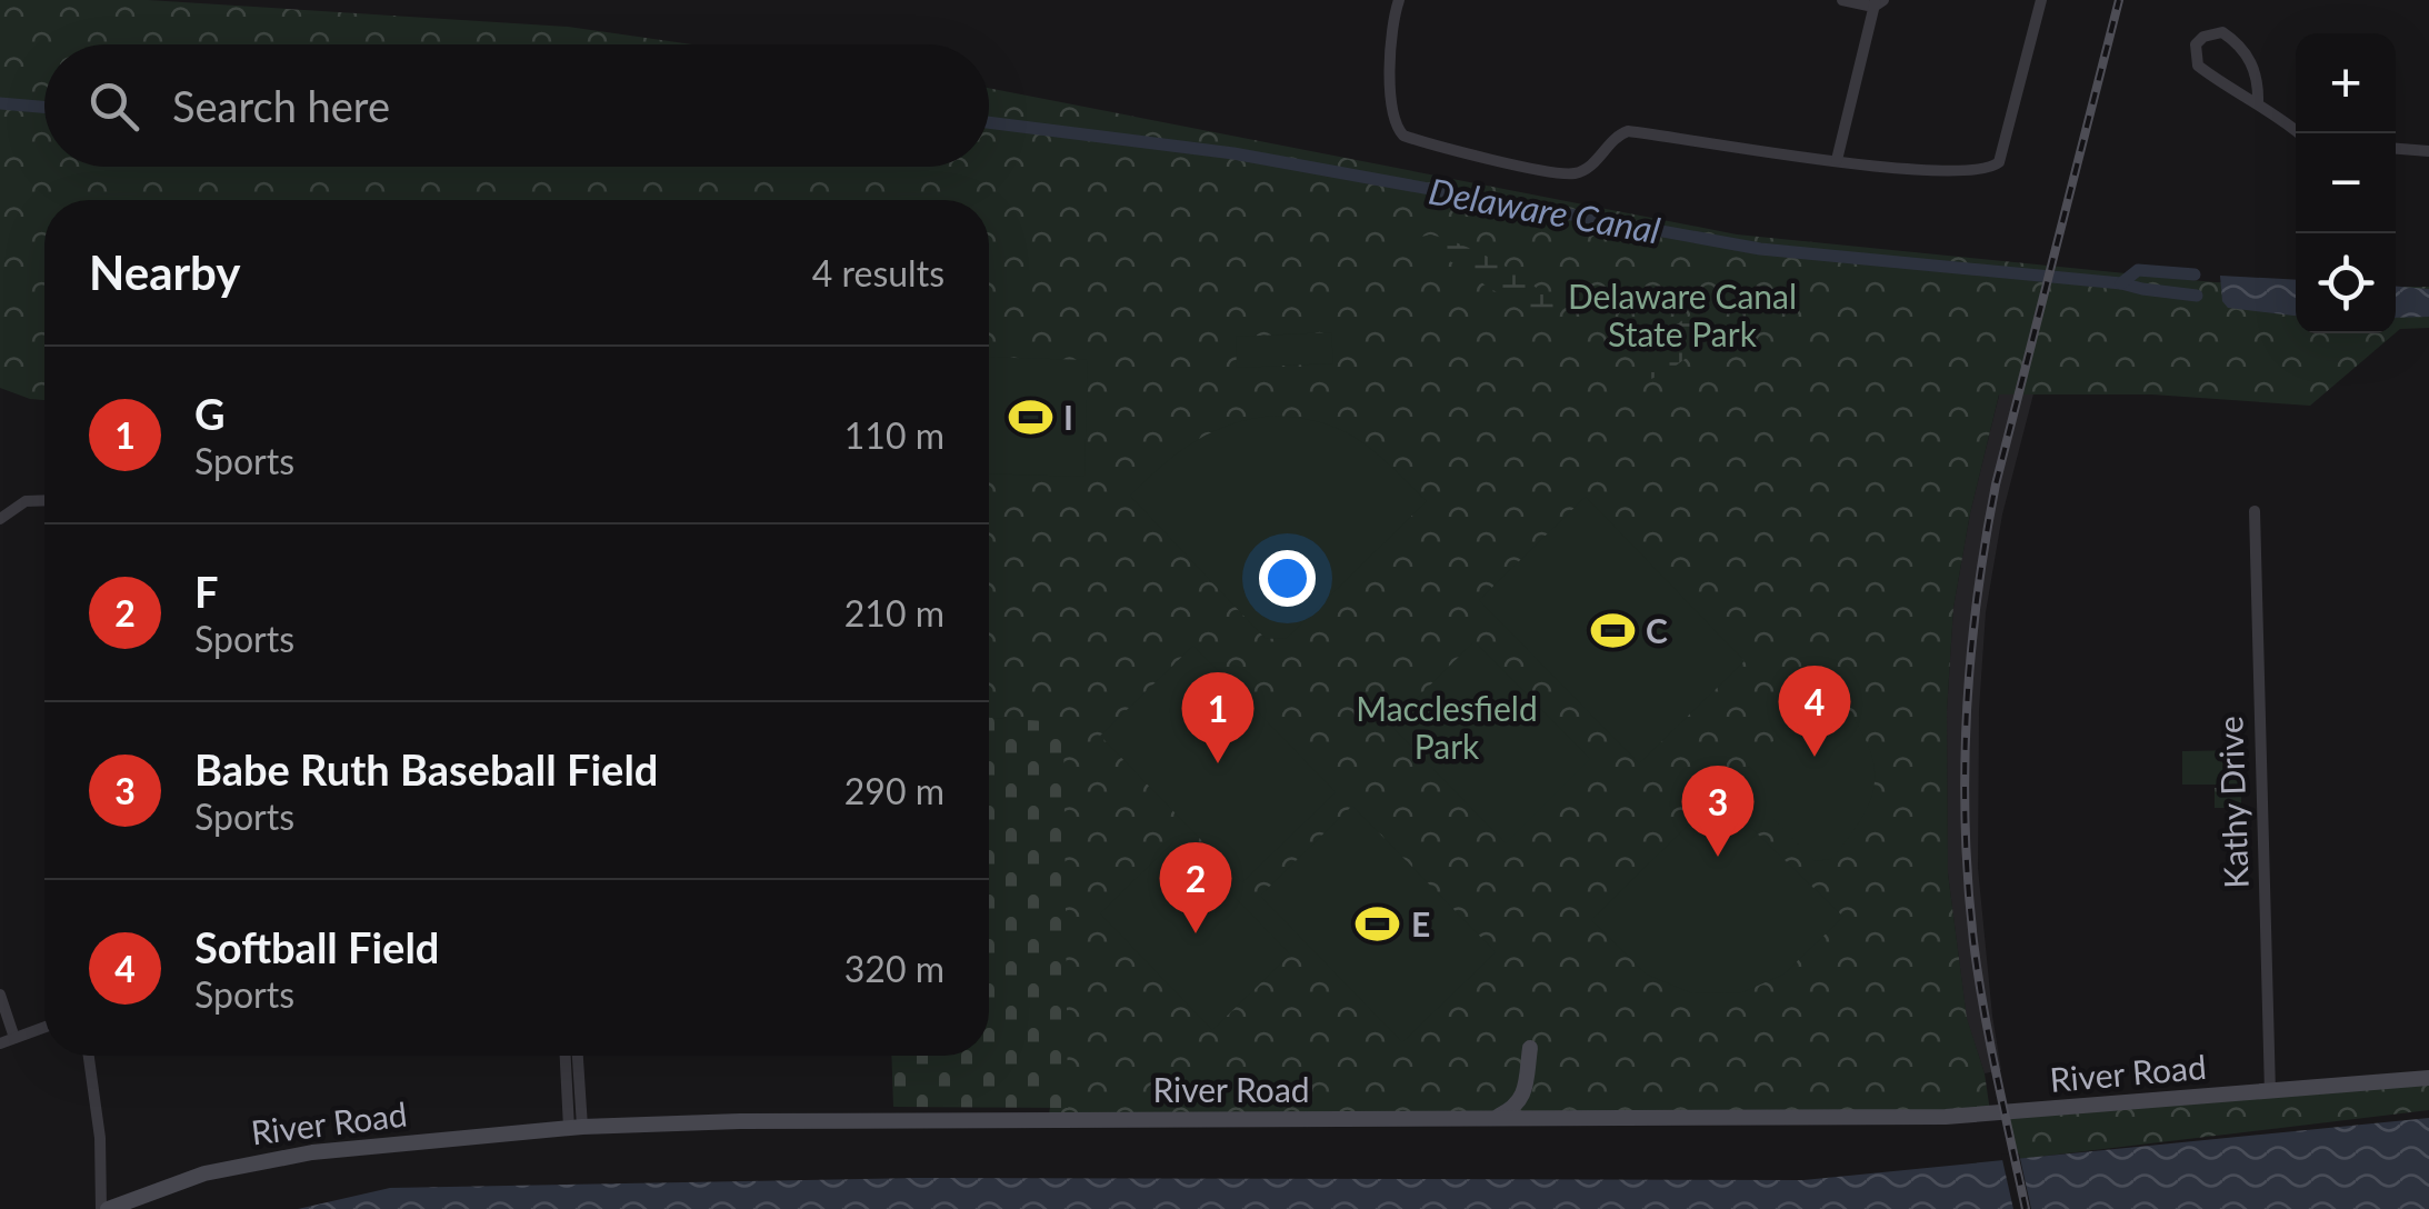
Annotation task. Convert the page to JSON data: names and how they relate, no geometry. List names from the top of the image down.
{
  "streets": {
    "main road": ["River Road"],
    "street": ["Kathy Drive"]
  },
  "crossings": [
    ["Kathy Drive", "River Road"]
  ],
  "water": ["Delaware Canal"],
  "parks": ["Delaware Canal State Park", "Macclesfield Park"],
  "places": {
    "sports": ["I", "C", "E"]
  },
  "page": {
    "map_buttons": ["+", "−"],
    "search": "Search here",
    "heading": ["Nearby", "4 results"],
    "list": [
      {
        "mark": "1",
        "name": "G",
        "note": "Sports",
        "value": "110 m"
      },
      {
        "mark": "2",
        "name": "F",
        "note": "Sports",
        "value": "210 m"
      },
      {
        "mark": "3",
        "name": "Babe Ruth Baseball Field",
        "note": "Sports",
        "value": "290 m"
      },
      {
        "mark": "4",
        "name": "Softball Field",
        "note": "Sports",
        "value": "320 m"
      }
    ],
    "pins": [
      "4",
      "1",
      "3",
      "2"
    ]
  }
}
